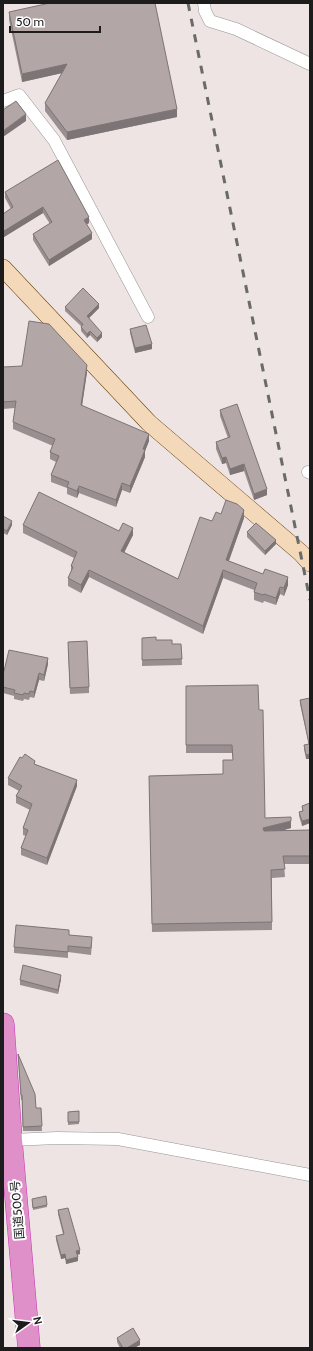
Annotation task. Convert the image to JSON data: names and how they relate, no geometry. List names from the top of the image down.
{
  "streets": {
    "highway": ["国道500号"]
  },
  "scale_bar": "50 m",
  "north": "right"
}
